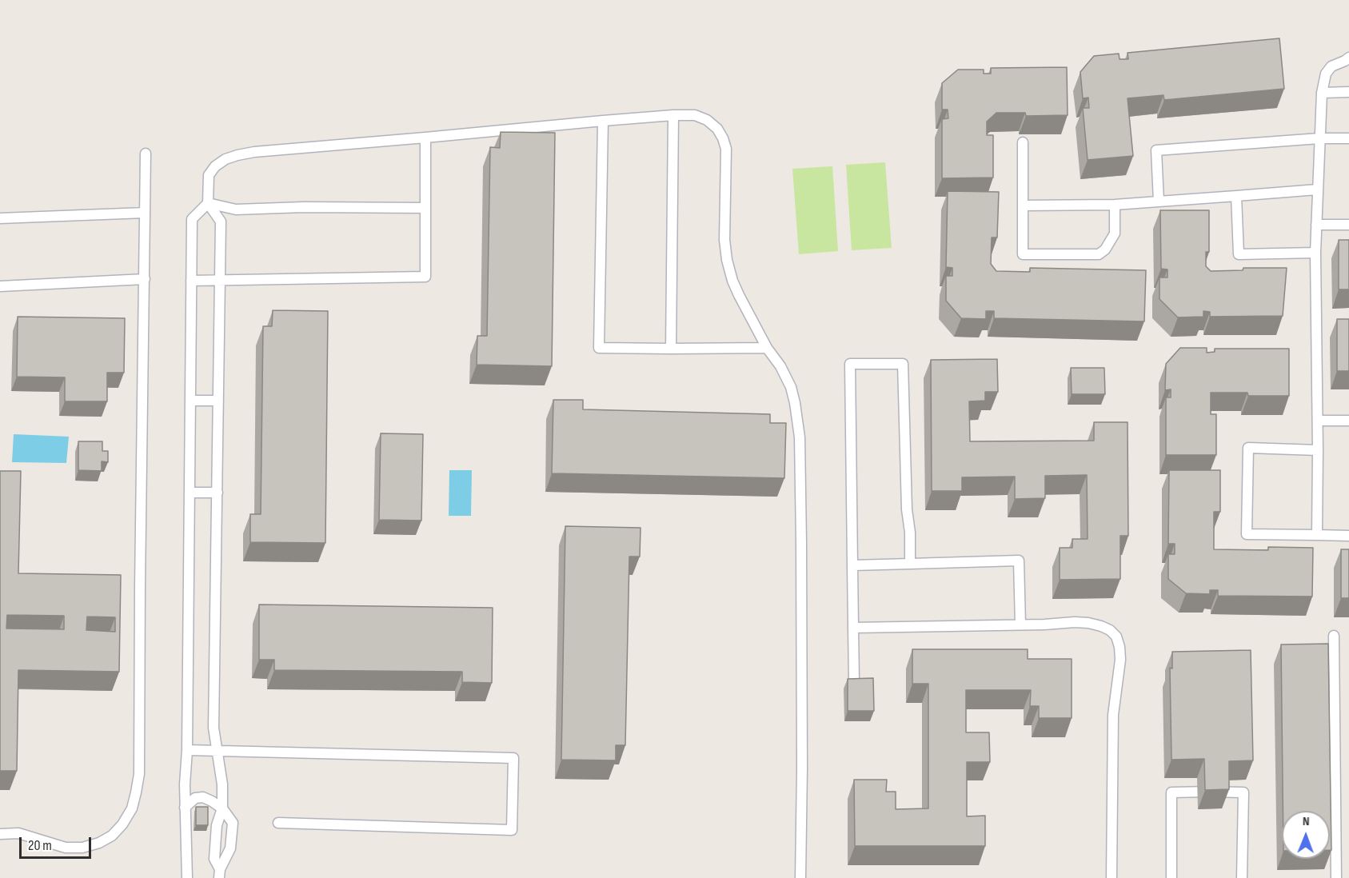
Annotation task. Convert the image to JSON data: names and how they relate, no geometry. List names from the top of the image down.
{
  "scale_bar": "20 m",
  "north": "top"
}
